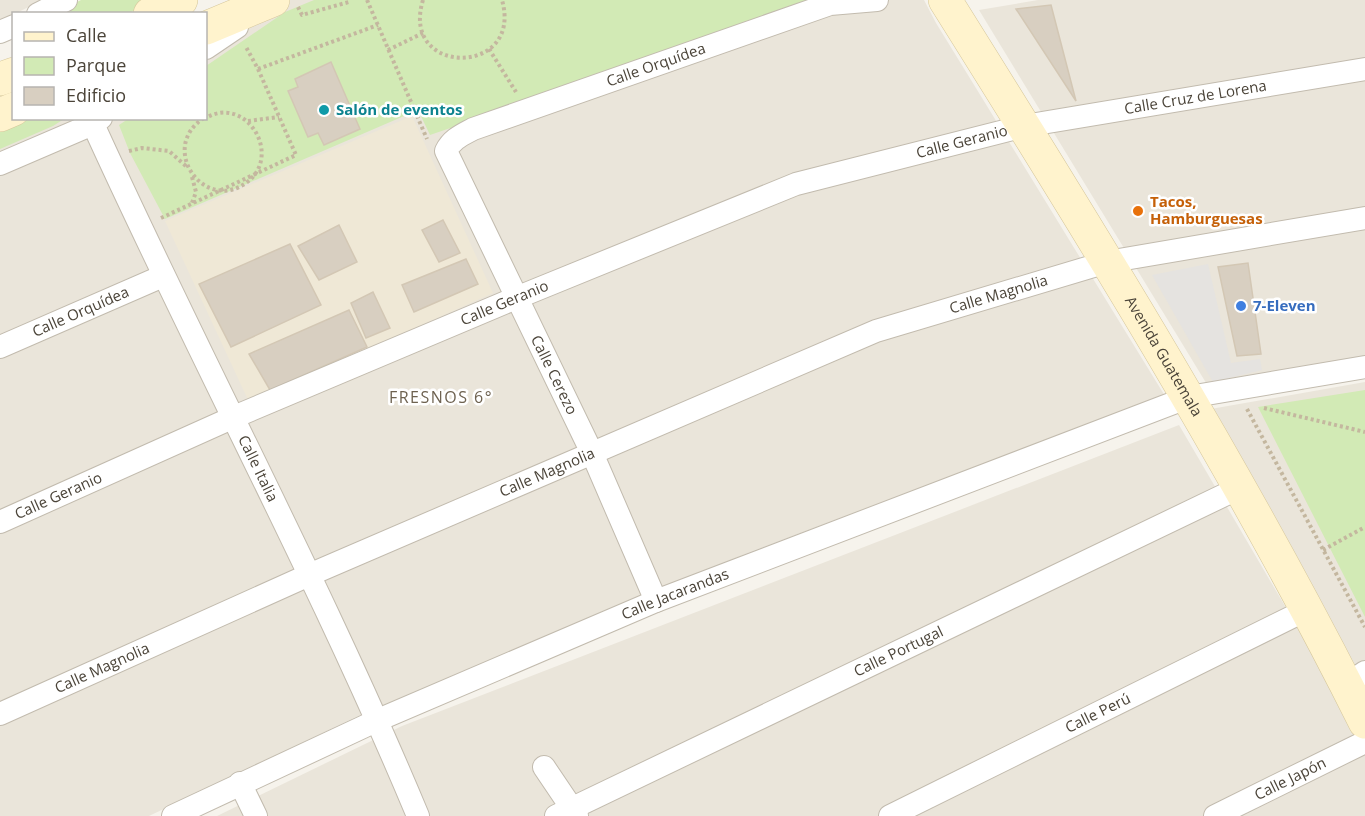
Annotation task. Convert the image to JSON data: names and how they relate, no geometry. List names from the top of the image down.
{
  "streets": {
    "street": [
      "Calle Orquídea",
      "Calle Cruz de Lorena",
      "Calle Geranio",
      "Calle Magnolia",
      "Avenida Guatemala",
      "Calle Cerezo",
      "Calle Italia",
      "Calle Jacarandas",
      "Calle Portugal",
      "Calle Perú",
      "Calle Japón"
    ]
  },
  "crossings": [
    ["Calle Orquídea", "Calle Cerezo"],
    ["Calle Orquídea", "Calle Italia"],
    ["Calle Cruz de Lorena", "Calle Geranio"],
    ["Calle Cruz de Lorena", "Avenida Guatemala"],
    ["Calle Geranio", "Avenida Guatemala"],
    ["Calle Geranio", "Calle Cerezo"],
    ["Calle Geranio", "Calle Italia"],
    ["Calle Magnolia", "Avenida Guatemala"],
    ["Calle Magnolia", "Calle Cerezo"],
    ["Calle Magnolia", "Calle Italia"],
    ["Avenida Guatemala", "Calle Jacarandas"],
    ["Avenida Guatemala", "Calle Portugal"],
    ["Avenida Guatemala", "Calle Perú"],
    ["Calle Cerezo", "Calle Jacarandas"],
    ["Calle Italia", "Calle Jacarandas"]
  ],
  "districts": ["FRESNOS 6°"],
  "places": ["Salón de eventos", "Tacos, Hamburguesas", "7-Eleven"],
  "legend": ["Calle", "Parque", "Edificio"]
}
